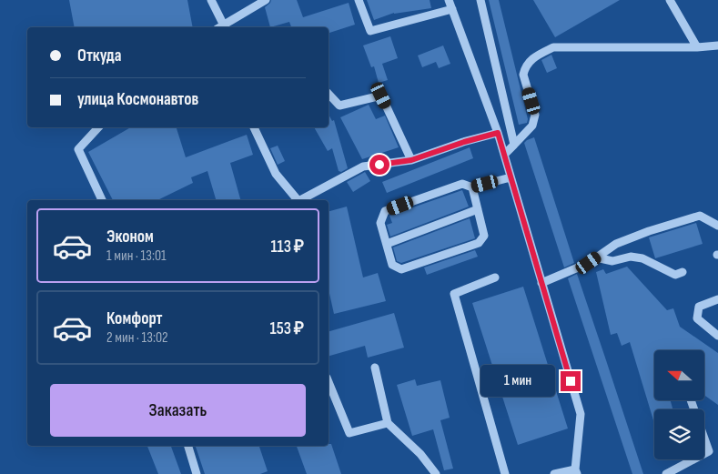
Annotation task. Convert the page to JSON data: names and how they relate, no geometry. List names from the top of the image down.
{
  "north": "left",
  "page": {
    "banner": ["Откуда", "улица Космонавтов"],
    "list": [
      {
        "name": "Эконом",
        "note": "1 мин · 13:01",
        "value": "113 ₽"
      },
      {
        "name": "Комфорт",
        "note": "2 мин · 13:02",
        "value": "153 ₽"
      }
    ],
    "bubble": "1 мин",
    "buttons": "Заказать"
  }
}
